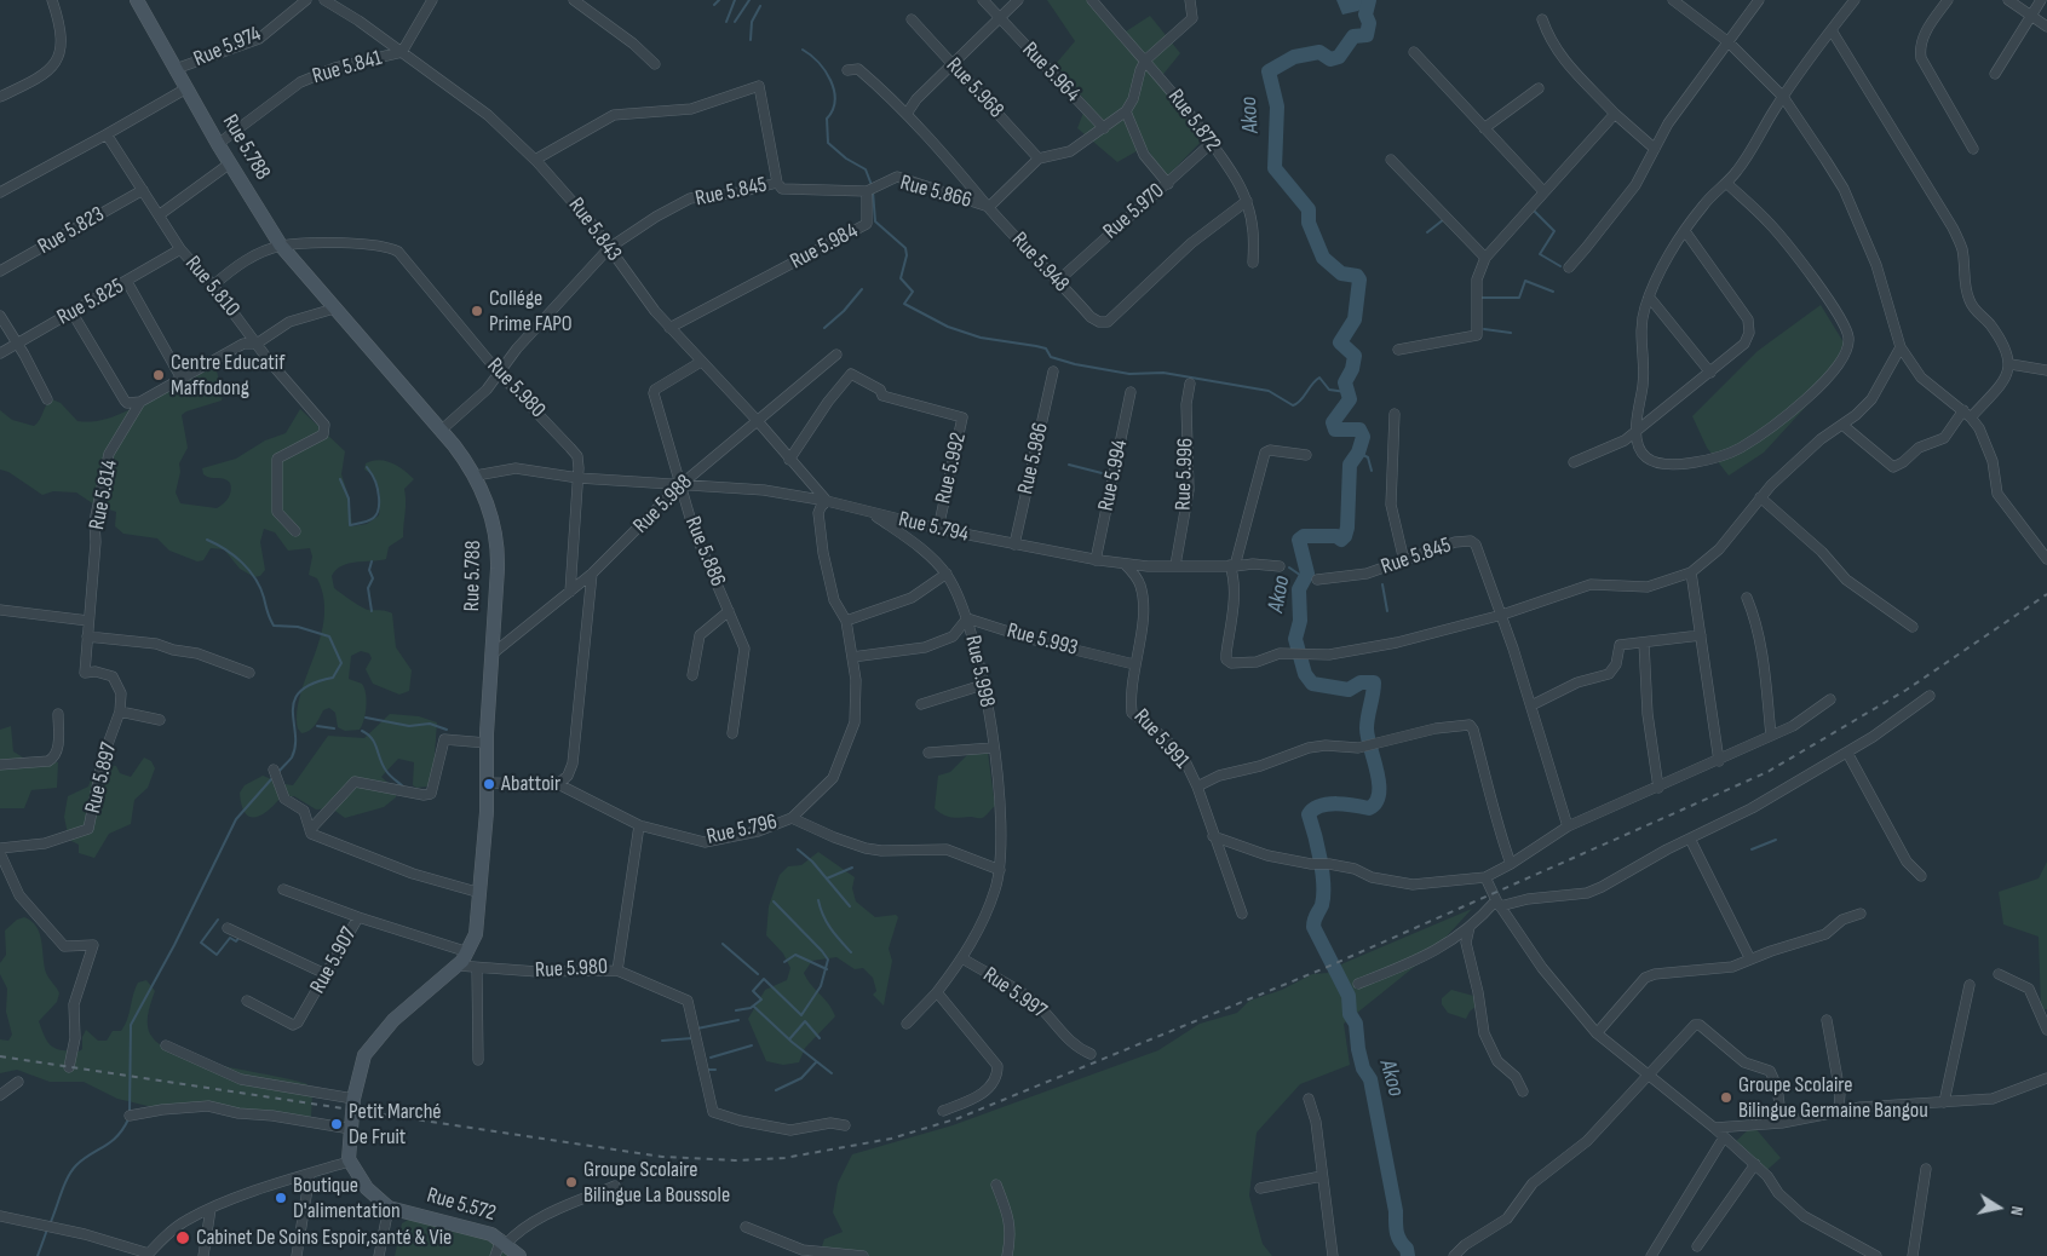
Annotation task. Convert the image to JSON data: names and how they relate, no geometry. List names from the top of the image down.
{
  "streets": {
    "street": [
      "Rue 5.974",
      "Rue 5.841",
      "Rue 5.964",
      "Rue 5.968",
      "Rue 5.872",
      "Rue 5.788",
      "Rue 5.845",
      "Rue 5.866",
      "Rue 5.970",
      "Rue 5.843",
      "Rue 5.823",
      "Rue 5.984",
      "Rue 5.948",
      "Rue 5.810",
      "Rue 5.825",
      "Rue 5.980",
      "Rue 5.986",
      "Rue 5.992",
      "Rue 5.996",
      "Rue 5.994",
      "Rue 5.814",
      "Rue 5.988",
      "Rue 5.794",
      "Rue 5.886",
      "Rue 5.993",
      "Rue 5.998",
      "Rue 5.991",
      "Rue 5.897",
      "Rue 5.796",
      "Rue 5.907",
      "Rue 5.997",
      "Rue 5.572"
    ]
  },
  "crossings": [
    ["Rue 5.974", "Rue 5.788"],
    ["Rue 5.841", "Rue 5.788"],
    ["Rue 5.841", "Rue 5.843"],
    ["Rue 5.968", "Rue 5.866"],
    ["Rue 5.872", "Rue 5.970"],
    ["Rue 5.872", "Rue 5.948"],
    ["Rue 5.788", "Rue 5.845"],
    ["Rue 5.788", "Rue 5.980"],
    ["Rue 5.788", "Rue 5.814"],
    ["Rue 5.788", "Rue 5.988"],
    ["Rue 5.788", "Rue 5.794"],
    ["Rue 5.788", "Rue 5.796"],
    ["Rue 5.788", "Rue 5.907"],
    ["Rue 5.845", "Rue 5.843"],
    ["Rue 5.845", "Rue 5.984"],
    ["Rue 5.845", "Rue 5.980"],
    ["Rue 5.866", "Rue 5.984"],
    ["Rue 5.866", "Rue 5.948"],
    ["Rue 5.970", "Rue 5.948"],
    ["Rue 5.843", "Rue 5.984"],
    ["Rue 5.843", "Rue 5.992"],
    ["Rue 5.843", "Rue 5.988"],
    ["Rue 5.843", "Rue 5.794"],
    ["Rue 5.843", "Rue 5.886"],
    ["Rue 5.843", "Rue 5.796"],
    ["Rue 5.823", "Rue 5.810"],
    ["Rue 5.810", "Rue 5.825"],
    ["Rue 5.810", "Rue 5.814"],
    ["Rue 5.980", "Rue 5.988"],
    ["Rue 5.980", "Rue 5.794"],
    ["Rue 5.980", "Rue 5.796"],
    ["Rue 5.986", "Rue 5.794"],
    ["Rue 5.992", "Rue 5.794"],
    ["Rue 5.996", "Rue 5.794"],
    ["Rue 5.994", "Rue 5.794"],
    ["Rue 5.814", "Rue 5.897"],
    ["Rue 5.988", "Rue 5.794"],
    ["Rue 5.988", "Rue 5.886"],
    ["Rue 5.794", "Rue 5.886"],
    ["Rue 5.794", "Rue 5.998"],
    ["Rue 5.794", "Rue 5.991"],
    ["Rue 5.794", "Rue 5.796"],
    ["Rue 5.993", "Rue 5.998"],
    ["Rue 5.993", "Rue 5.991"],
    ["Rue 5.998", "Rue 5.997"]
  ],
  "water": ["Akoo"],
  "places": [
    "Collége Prime FAPO",
    "Centre Educatif Maffodong",
    "Abattoir",
    "Groupe Scolaire Bilingue Germaine Bangou",
    "Petit Marché De Fruit",
    "Groupe Scolaire Bilingue La Boussole",
    "Boutique D'alimentation",
    "Cabinet De Soins Espoir,santé & Vie"
  ],
  "north": "right"
}
